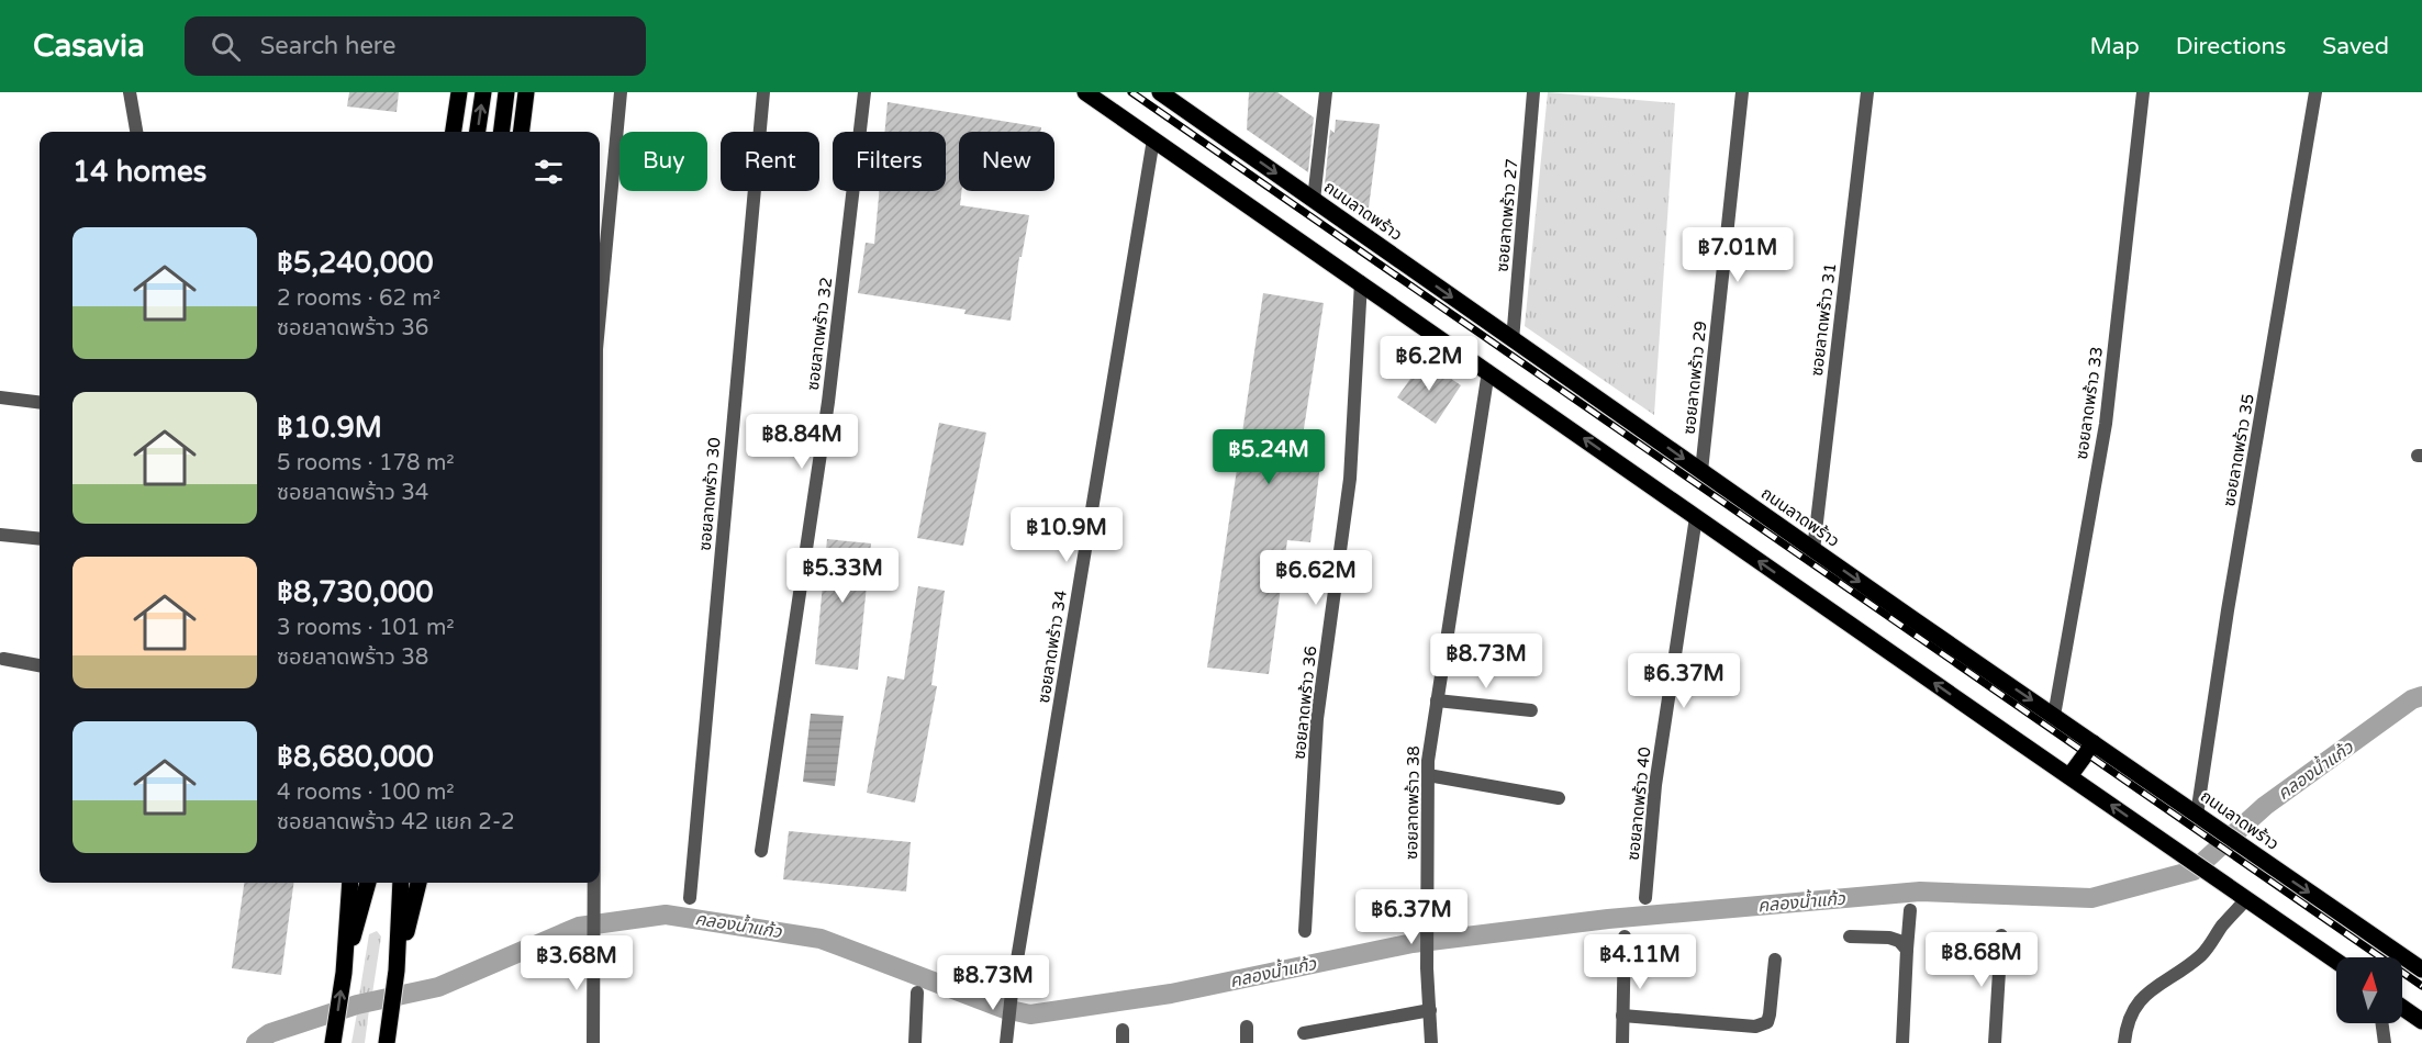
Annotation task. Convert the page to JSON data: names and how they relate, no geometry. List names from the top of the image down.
{
  "streets": {
    "main road": ["ถนนลาดพร้าว"],
    "street": [
      "ซอยลาดพร้าว 27",
      "ซอยลาดพร้าว 31",
      "ซอยลาดพร้าว 32",
      "ซอยลาดพร้าว 29",
      "ซอยลาดพร้าว 33",
      "ซอยลาดพร้าว 35",
      "ซอยลาดพร้าว 30",
      "ซอยลาดพร้าว 34",
      "ซอยลาดพร้าว 36",
      "ซอยลาดพร้าว 38",
      "ซอยลาดพร้าว 40"
    ]
  },
  "crossings": [
    ["ถนนลาดพร้าว", "ซอยลาดพร้าว 27"],
    ["ถนนลาดพร้าว", "ซอยลาดพร้าว 31"],
    ["ถนนลาดพร้าว", "ซอยลาดพร้าว 29"],
    ["ถนนลาดพร้าว", "ซอยลาดพร้าว 33"],
    ["ถนนลาดพร้าว", "ซอยลาดพร้าว 35"]
  ],
  "water": ["คลองน้ำแก้ว"],
  "north": "top",
  "page": {
    "header": "Casavia",
    "search": "Search here",
    "nav": ["Map", "Directions", "Saved"],
    "chip": [
      "Buy",
      "Rent",
      "Filters",
      "New"
    ],
    "heading": "14 homes",
    "list": [
      {
        "name": "฿5,240,000",
        "note": "2 rooms · 62 m² · ซอยลาดพร้าว 36"
      },
      {
        "name": "฿10.9M",
        "note": "5 rooms · 178 m² · ซอยลาดพร้าว 34"
      },
      {
        "name": "฿8,730,000",
        "note": "3 rooms · 101 m² · ซอยลาดพร้าว 38"
      },
      {
        "name": "฿8,680,000",
        "note": "4 rooms · 100 m² · ซอยลาดพร้าว 42 แยก 2-2"
      }
    ],
    "price": [
      "฿7.01M",
      "฿6.2M",
      "฿8.84M",
      "฿5.24M",
      "฿10.9M",
      "฿5.33M",
      "฿6.62M",
      "฿8.73M",
      "฿6.37M",
      "฿6.37M",
      "฿8.68M",
      "฿4.11M",
      "฿3.68M",
      "฿8.73M"
    ]
  }
}
